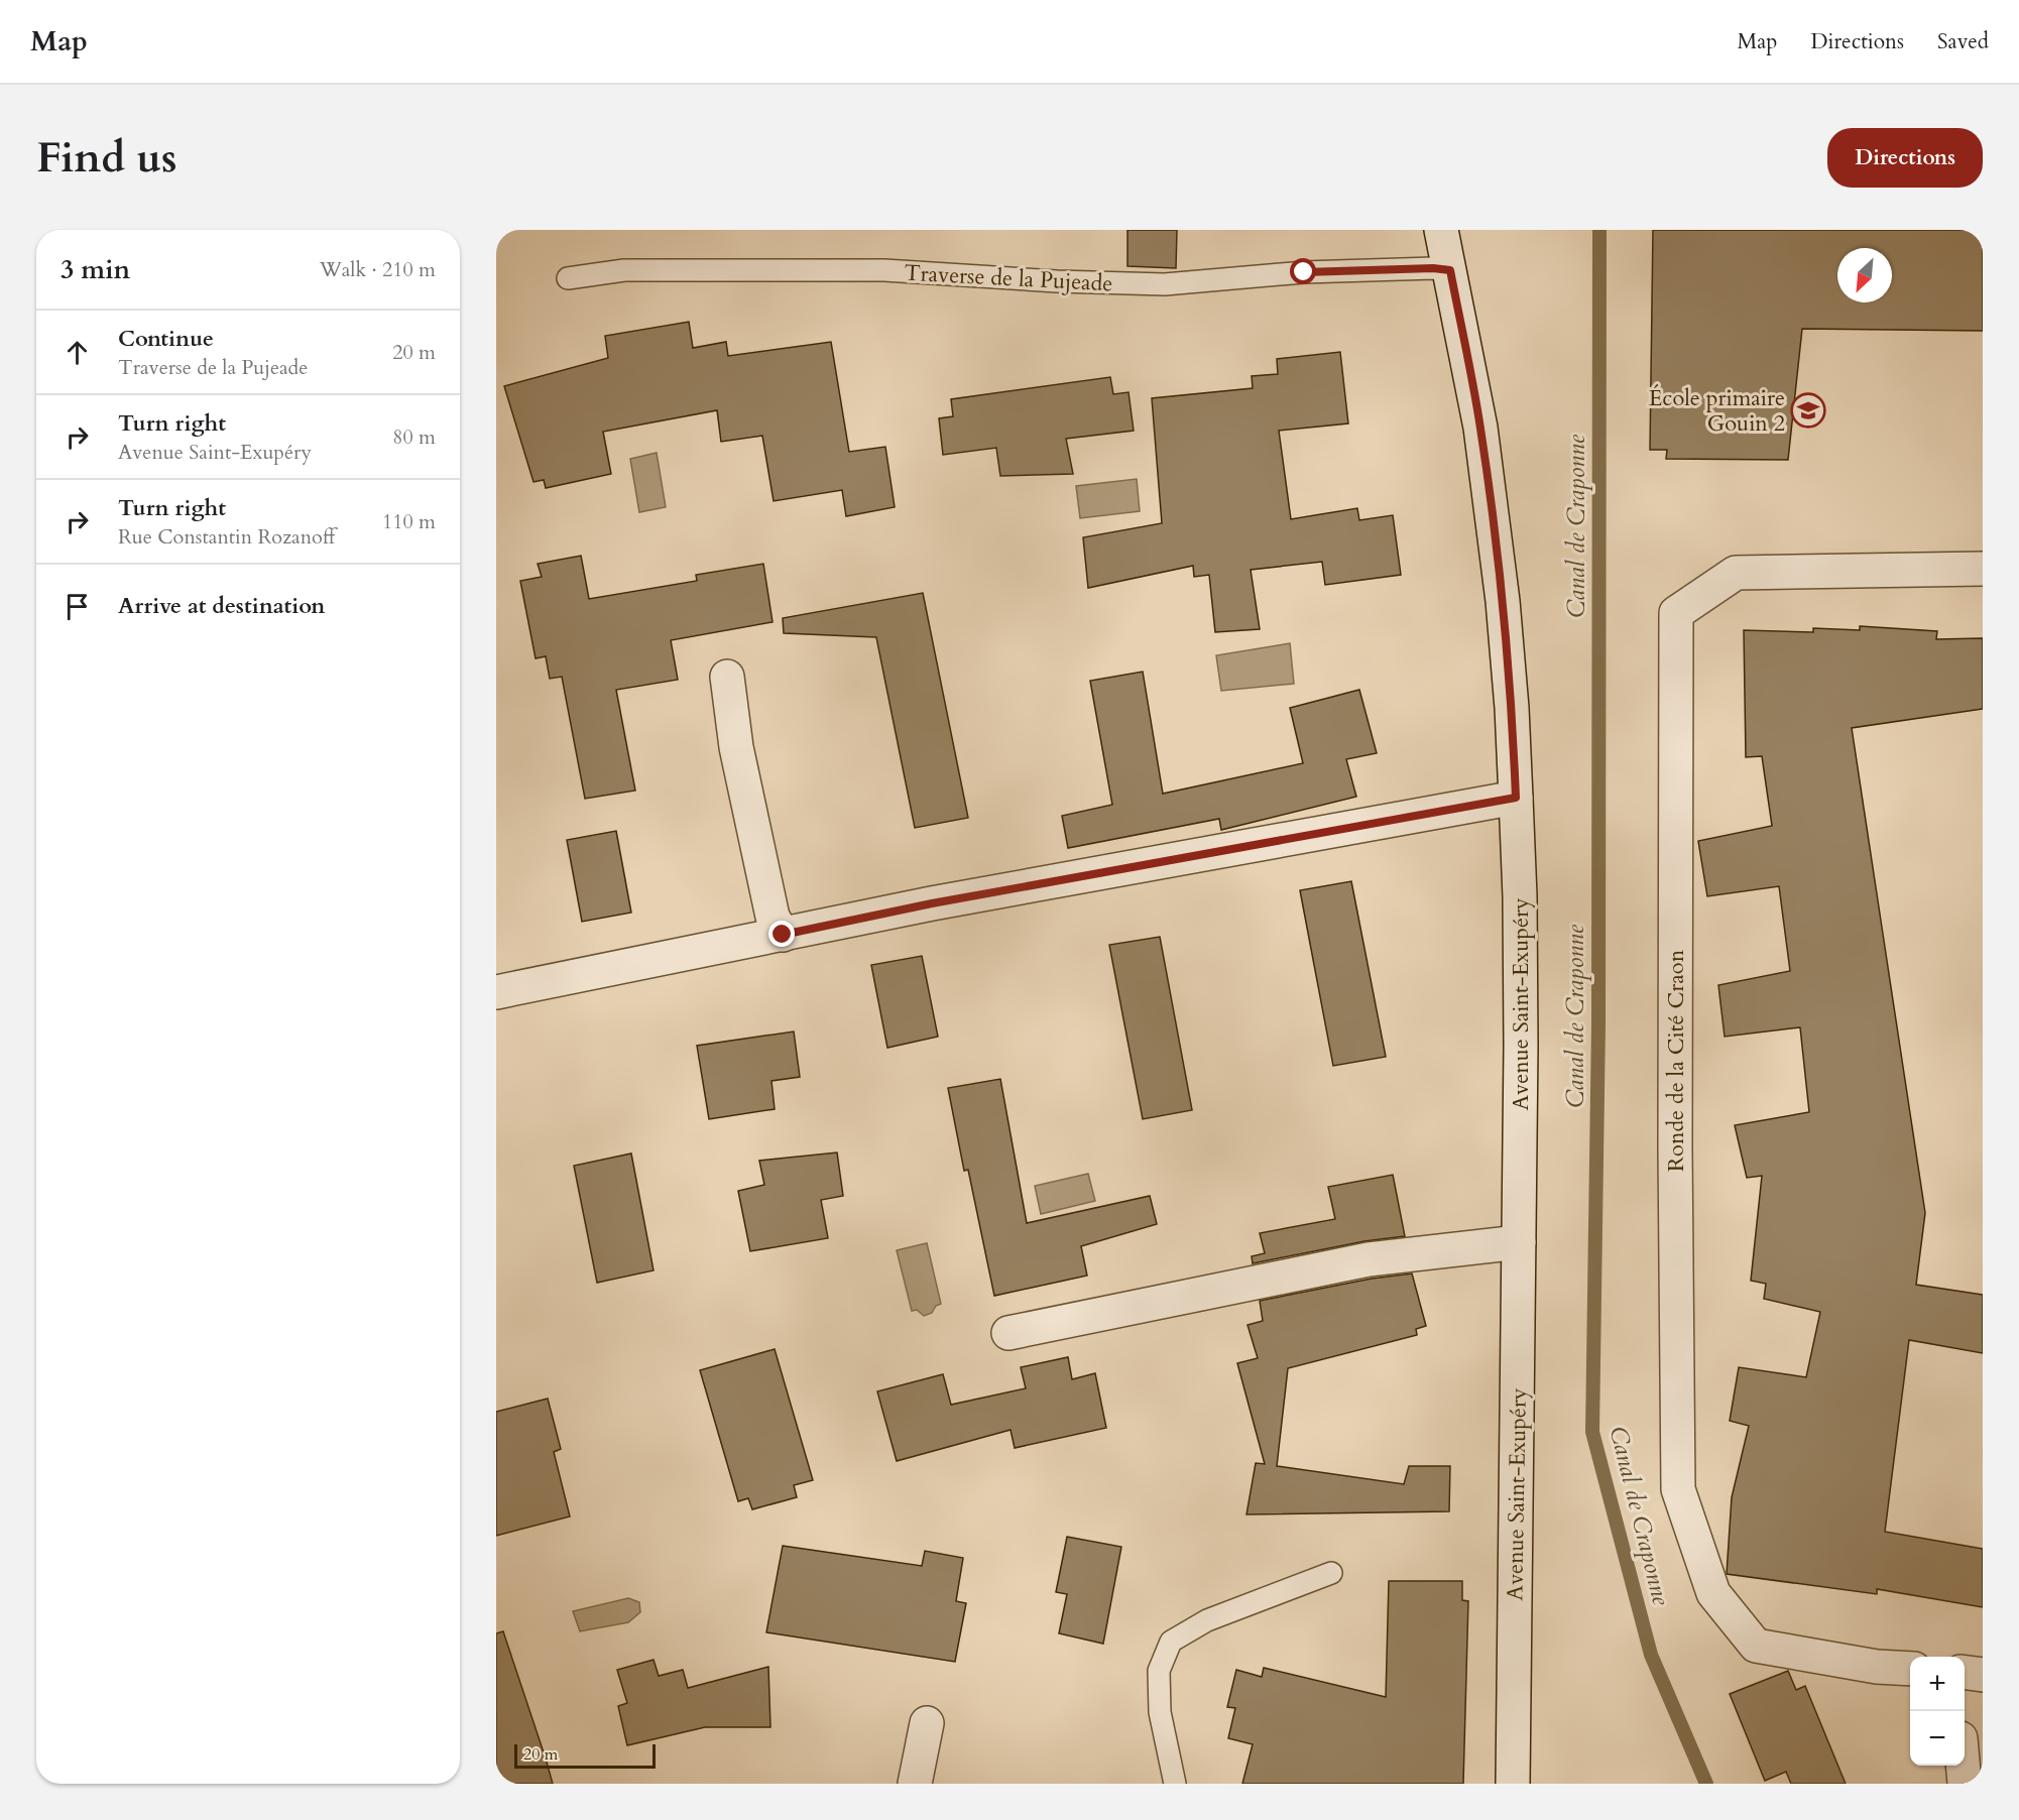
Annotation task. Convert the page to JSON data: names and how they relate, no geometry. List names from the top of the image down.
{
  "streets": {
    "street": ["Avenue Saint-Exupéry", "Ronde de la Cité Craon"],
    "lane": ["Traverse de la Pujeade"]
  },
  "crossings": [
    ["Traverse de la Pujeade", "Avenue Saint-Exupéry"]
  ],
  "water": ["Canal de Craponne"],
  "places": {
    "school or university": ["École primaire Gouin 2"]
  },
  "scale_bar": "20 m",
  "north": "bottom left",
  "page": {
    "header": "Map",
    "nav": ["Map", "Directions", "Saved"],
    "buttons": "Directions",
    "title": "Find us",
    "heading": ["3 min", "Walk · 210 m"],
    "list": [
      ["Continue", "Traverse de la Pujeade", "20 m"],
      ["Turn right", "Avenue Saint-Exupéry", "80 m"],
      ["Turn right", "Rue Constantin Rozanoff", "110 m"],
      "Arrive at destination"
    ],
    "map_buttons": ["+", "−"],
    "scale": "20 m"
  }
}
